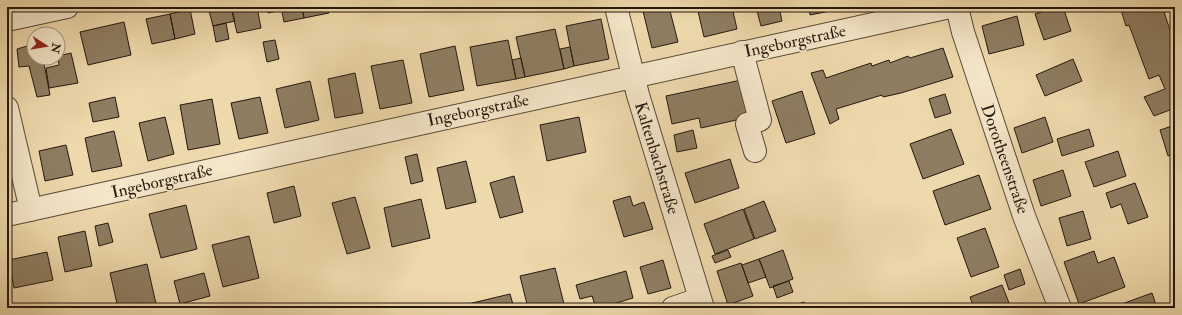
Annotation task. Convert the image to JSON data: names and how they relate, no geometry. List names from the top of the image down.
{
  "streets": {
    "street": ["Ingeborgstraße", "Kaltenbachstraße", "Dorotheenstraße"]
  },
  "crossings": [
    ["Ingeborgstraße", "Kaltenbachstraße"]
  ],
  "north": "right"
}
